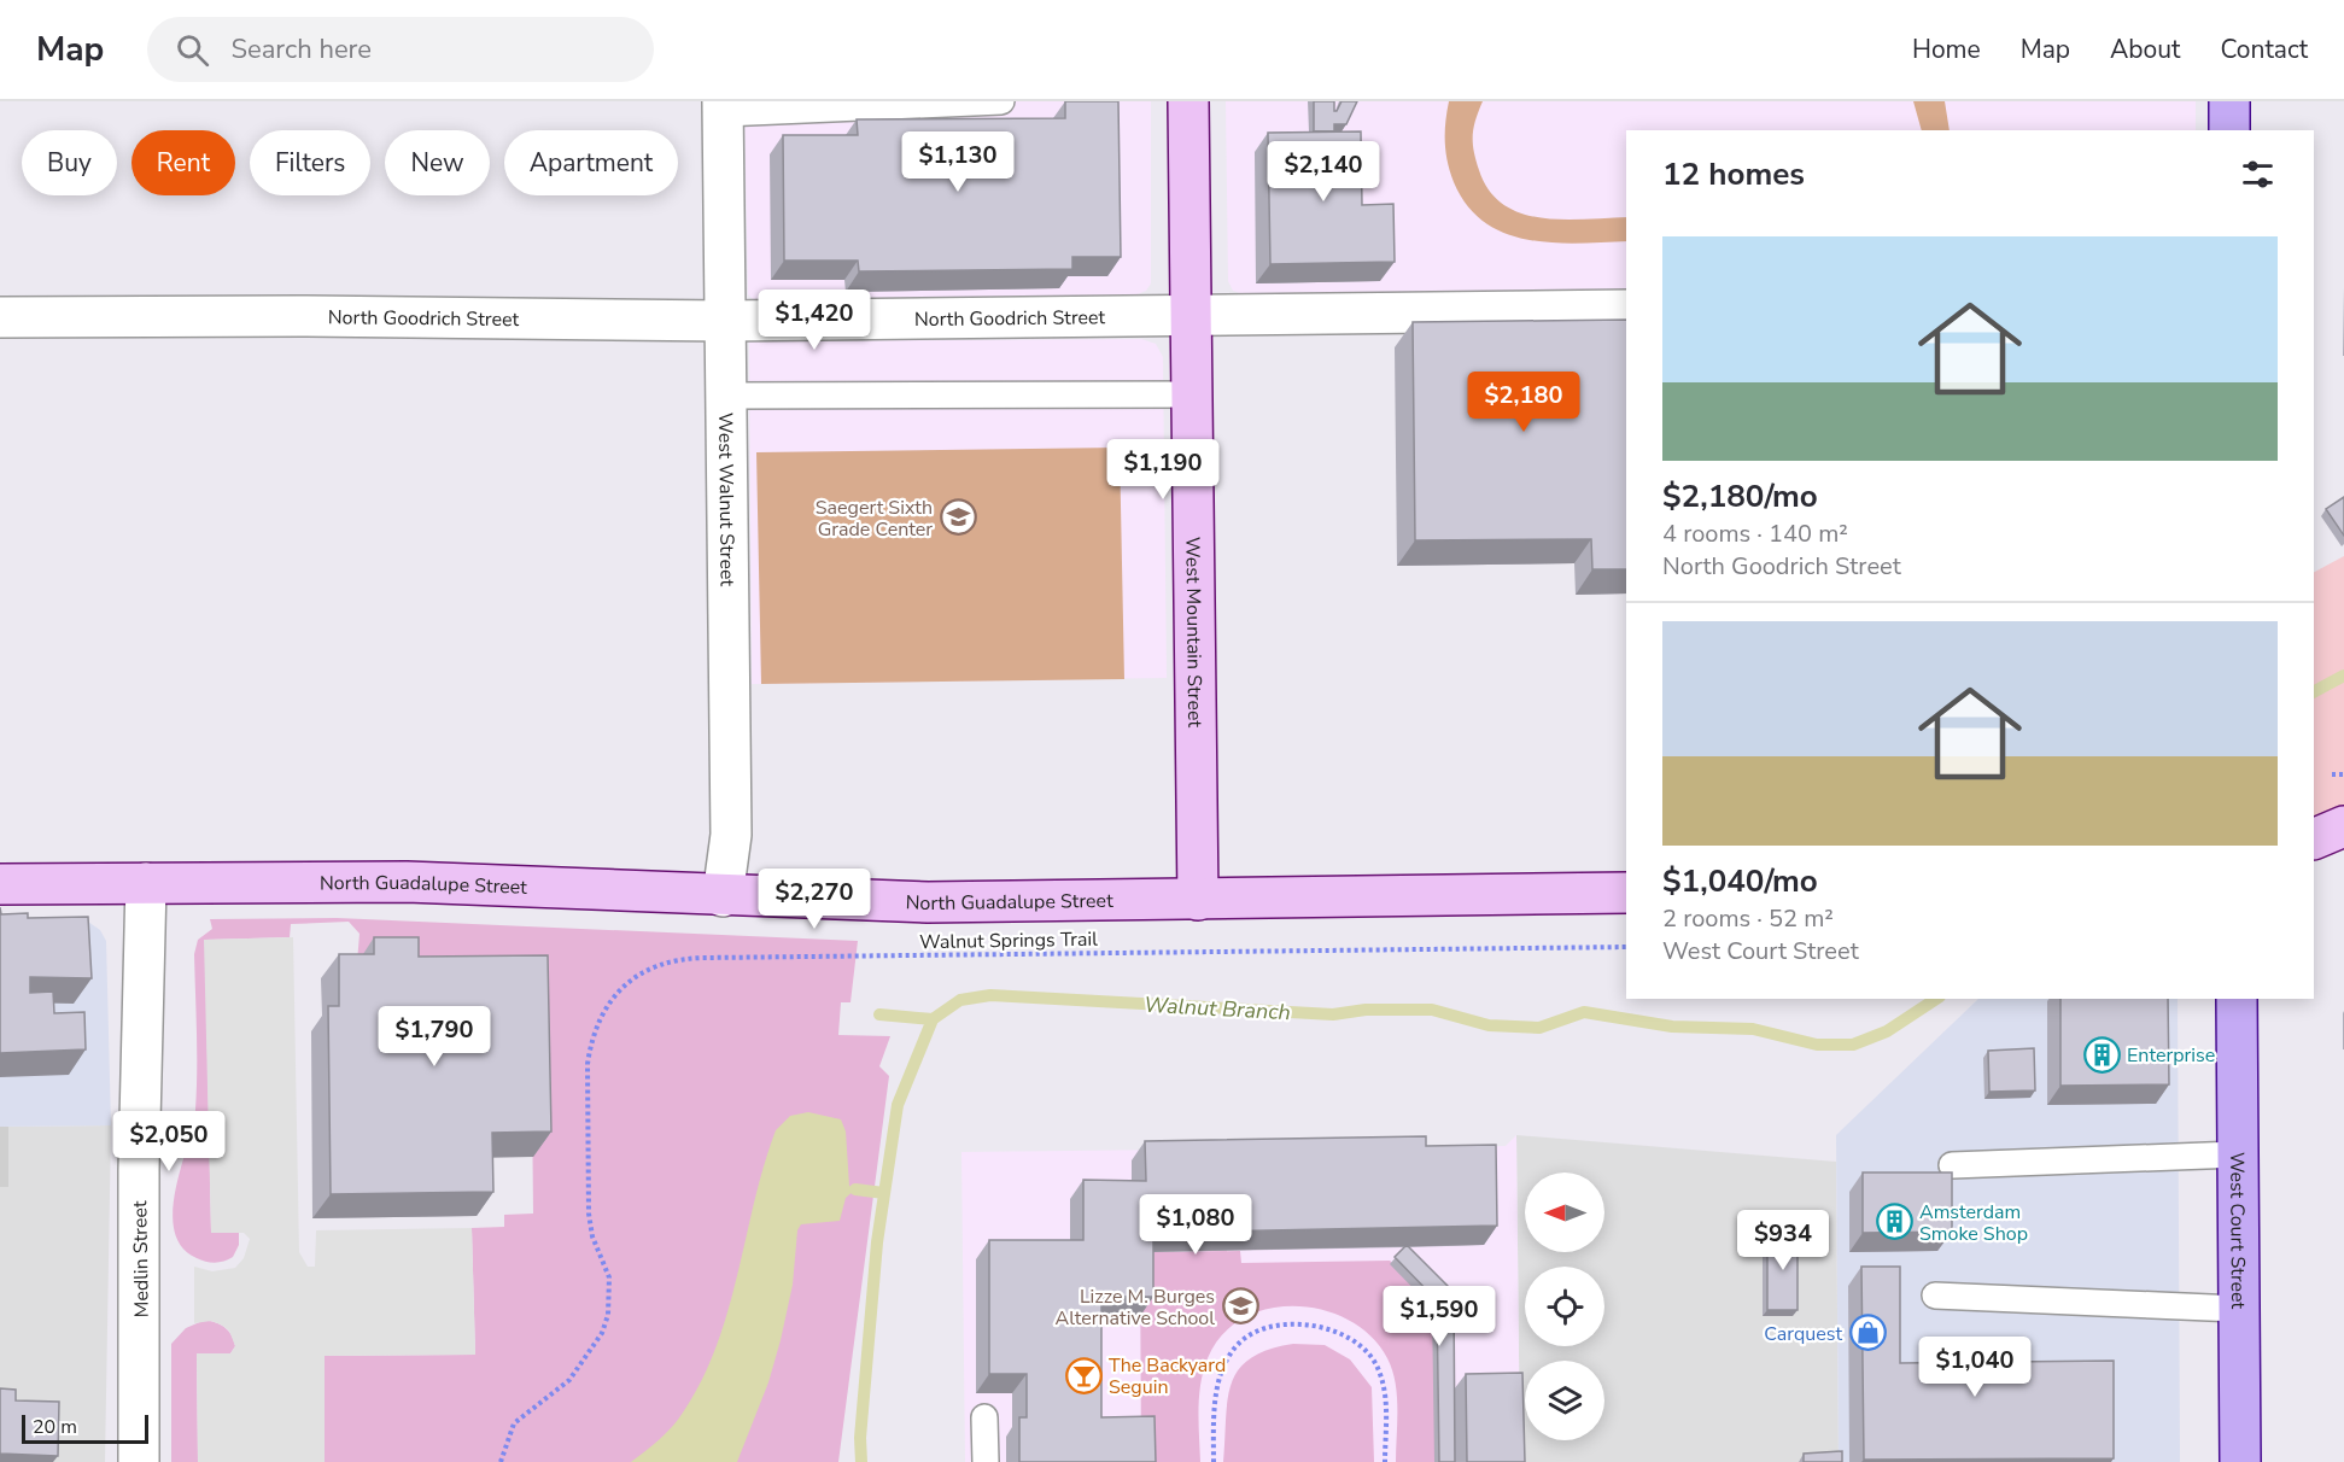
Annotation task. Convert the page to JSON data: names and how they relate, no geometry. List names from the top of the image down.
{
  "streets": {
    "main road": ["West Court Street"],
    "street": [
      "North Goodrich Street",
      "West Walnut Street",
      "West Mountain Street",
      "North Guadalupe Street",
      "Medlin Street"
    ],
    "path": ["Walnut Springs Trail"]
  },
  "crossings": [
    ["North Goodrich Street", "West Walnut Street"],
    ["North Goodrich Street", "West Mountain Street"],
    ["West Walnut Street", "North Guadalupe Street"],
    ["West Mountain Street", "North Guadalupe Street"],
    ["North Guadalupe Street", "Medlin Street"]
  ],
  "water": ["Walnut Branch"],
  "places": {
    "school or university": ["Saegert Sixth Grade Center", "Lizze M. Burges Alternative School"],
    "building": ["Enterprise", "Amsterdam Smoke Shop"],
    "shop": ["Carquest"],
    "bar": ["The Backyard Seguin"]
  },
  "scale_bar": "20 m",
  "north": "left",
  "page": {
    "header": "Map",
    "search": "Search here",
    "nav": [
      "Home",
      "Map",
      "About",
      "Contact"
    ],
    "chip": [
      "Buy",
      "Rent",
      "Filters",
      "New",
      "Apartment"
    ],
    "heading": "12 homes",
    "price": [
      "$1,130",
      "$2,140",
      "$1,420",
      "$2,180",
      "$1,190",
      "$2,270",
      "$1,790",
      "$2,050",
      "$1,080",
      "$934",
      "$1,590",
      "$1,040"
    ],
    "list": [
      {
        "name": "$2,180/mo",
        "note": "4 rooms · 140 m² · North Goodrich Street"
      },
      {
        "name": "$1,040/mo",
        "note": "2 rooms · 52 m² · West Court Street"
      }
    ],
    "scale": "20 m"
  }
}
